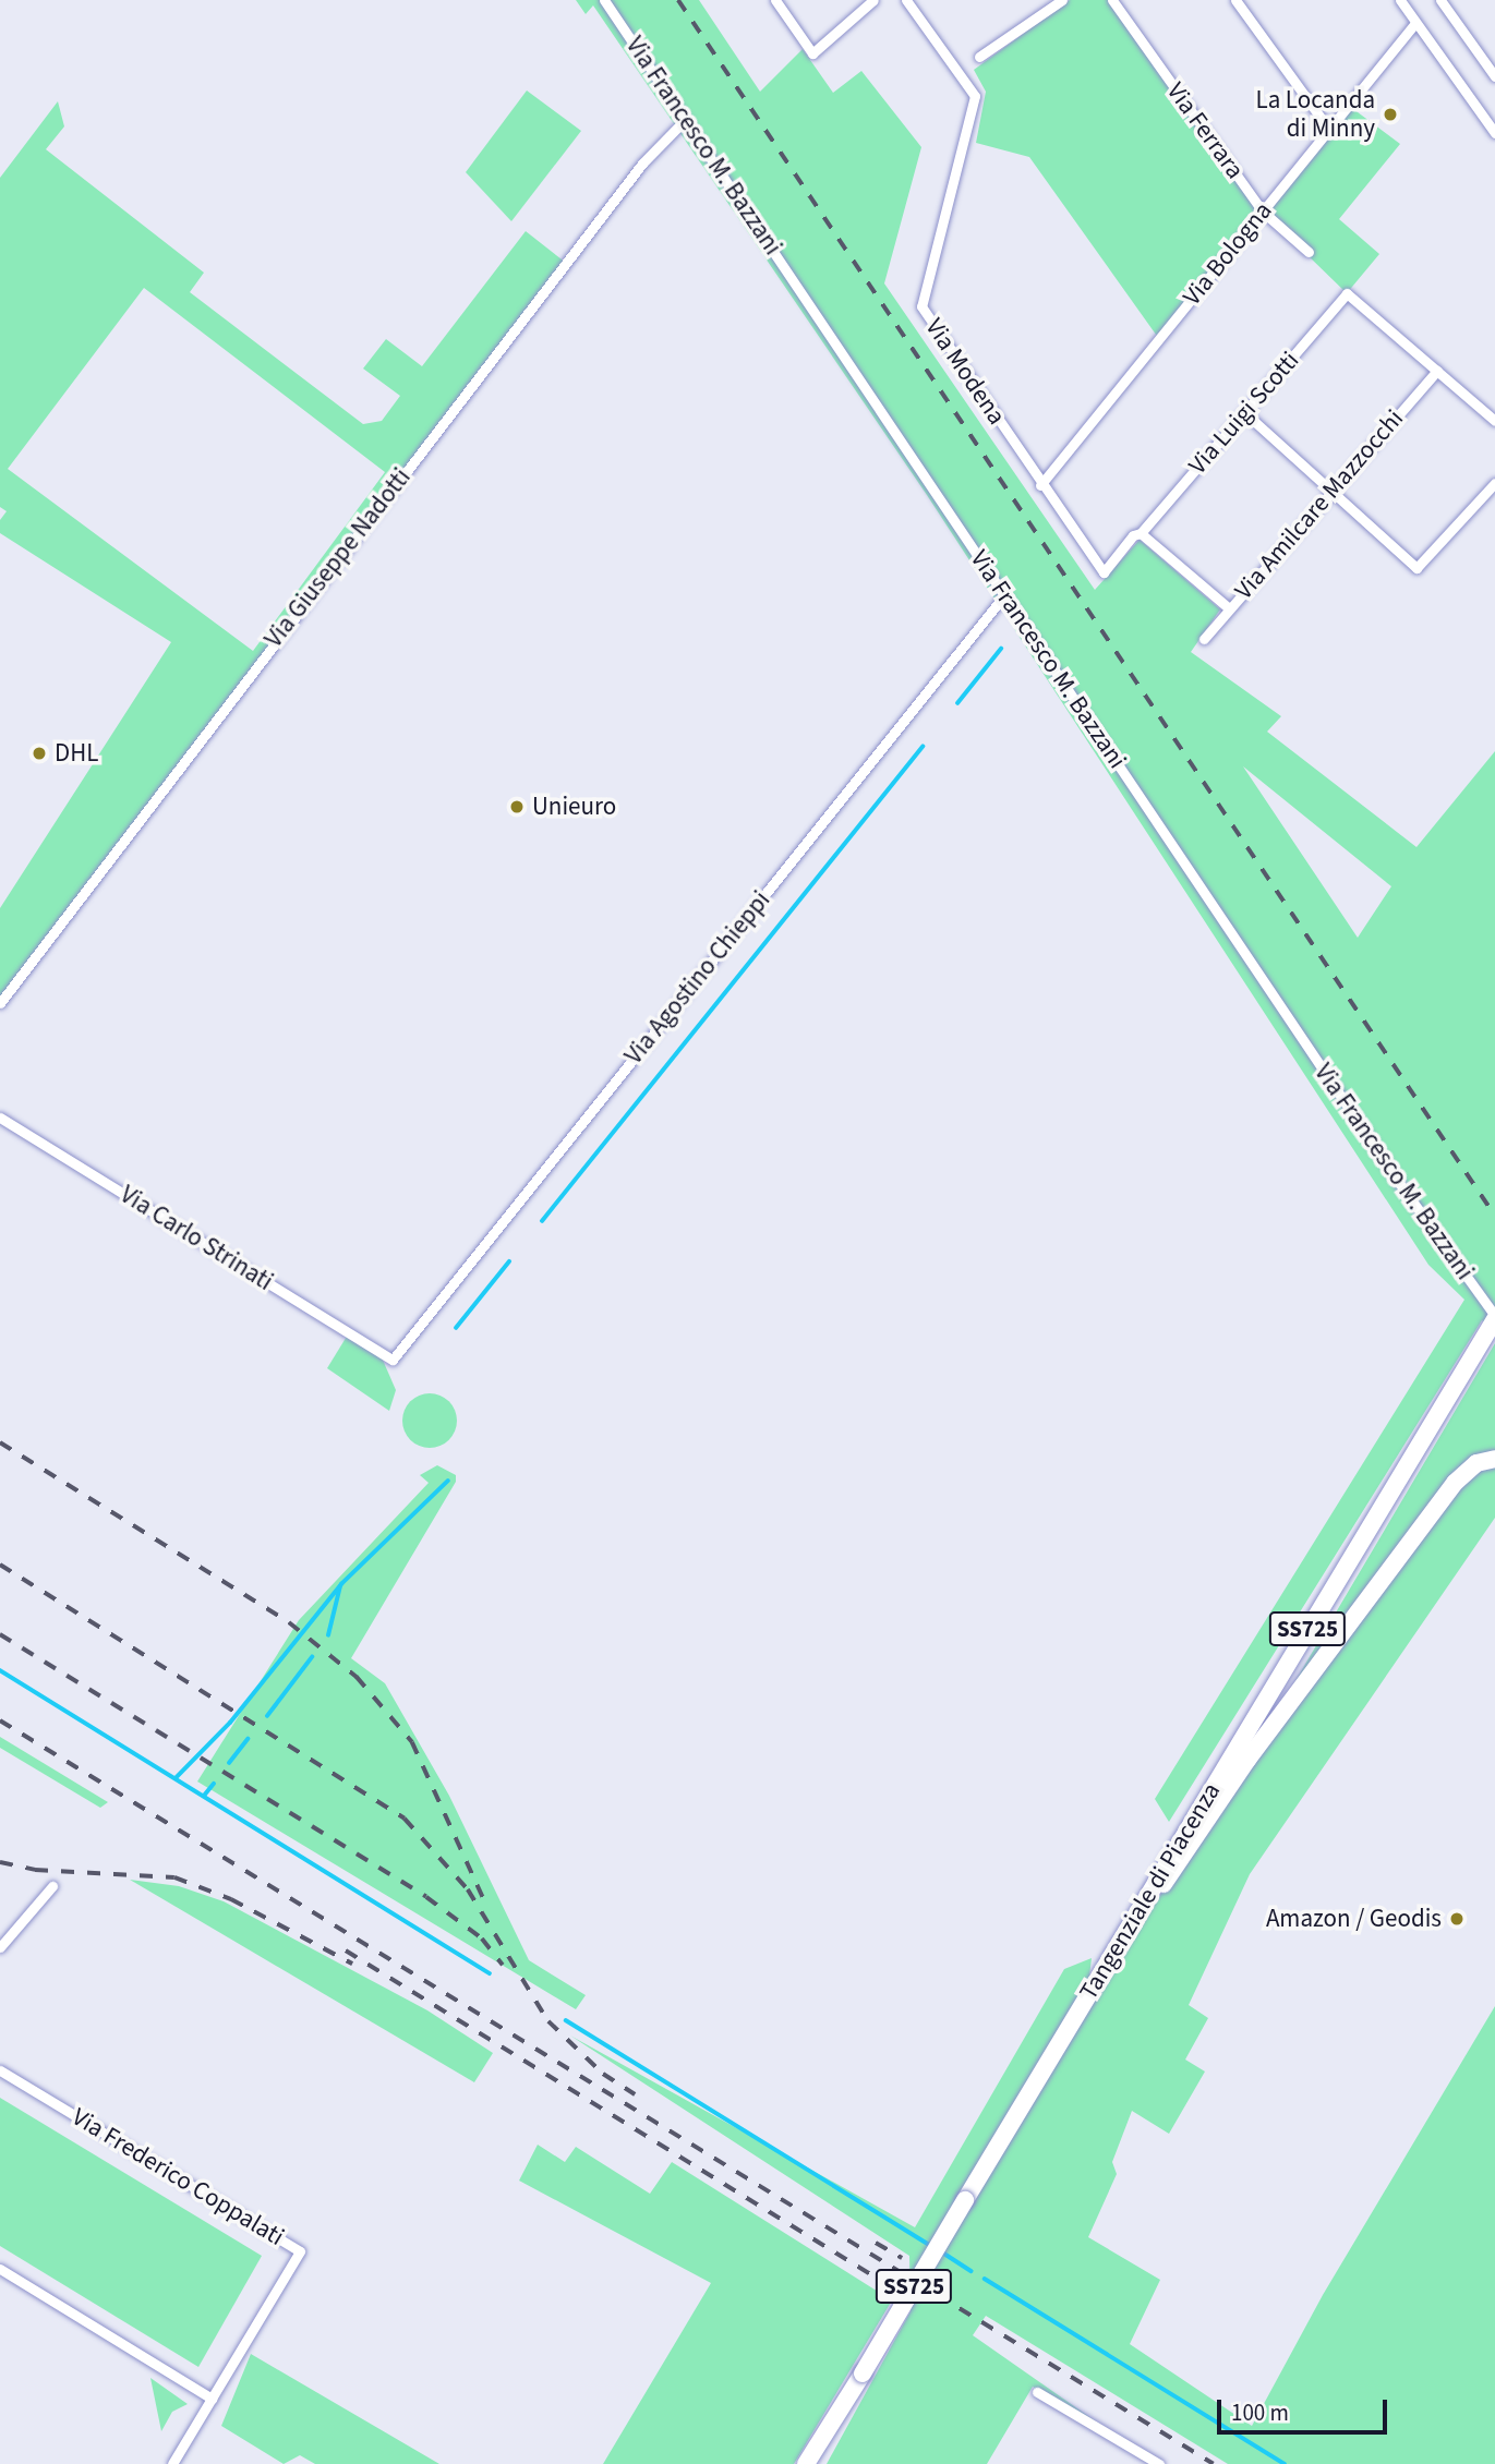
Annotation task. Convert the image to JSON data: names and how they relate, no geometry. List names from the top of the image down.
{
  "streets": {
    "highway": ["SS725", "Tangenziale di Piacenza"],
    "street": [
      "Via Ferrara",
      "Via Francesco M. Bazzani",
      "Via Bologna",
      "Via Modena",
      "Via Luigi Scotti",
      "Via Amilcare Mazzocchi",
      "Via Giuseppe Nadotti",
      "Via Agostino Chieppi",
      "Via Carlo Strinati",
      "Via Frederico Coppalati"
    ]
  },
  "crossings": [
    ["Via Ferrara", "Via Bologna"],
    ["Via Francesco M. Bazzani", "Via Giuseppe Nadotti"],
    ["Via Francesco M. Bazzani", "Via Agostino Chieppi"],
    ["Via Francesco M. Bazzani", "Tangenziale di Piacenza"],
    ["Via Bologna", "Via Modena"],
    ["Via Modena", "Via Luigi Scotti"],
    ["Via Luigi Scotti", "Via Amilcare Mazzocchi"],
    ["Via Agostino Chieppi", "Via Carlo Strinati"]
  ],
  "places": [
    "La Locanda di Minny",
    "DHL",
    "Unieuro",
    "Amazon / Geodis"
  ],
  "scale_bar": "100 m"
}
